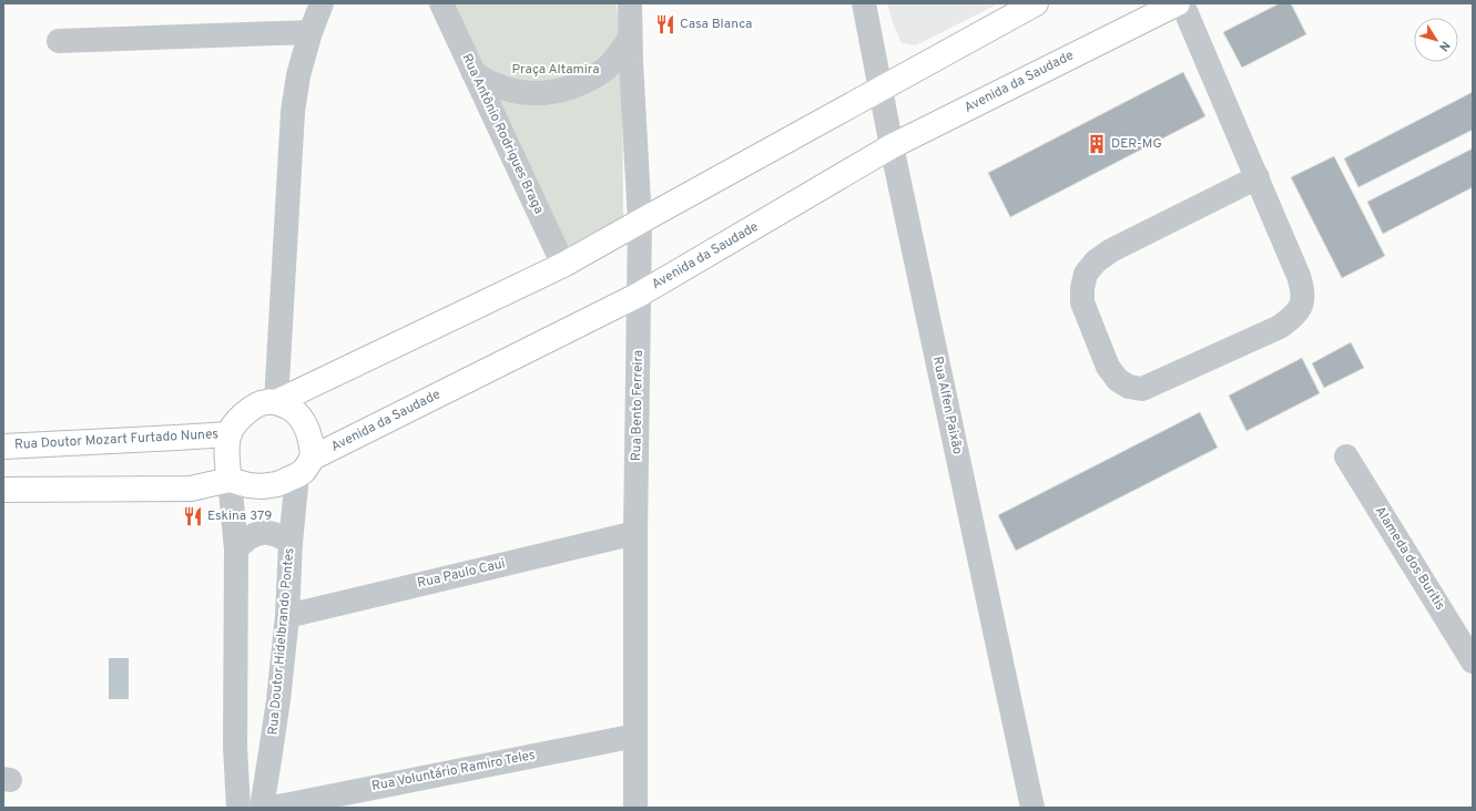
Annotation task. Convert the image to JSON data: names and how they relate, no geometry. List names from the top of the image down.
{
  "streets": {
    "main road": ["Avenida da Saudade", "Rua Doutor Mozart Furtado Nunes"],
    "street": [
      "Rua Antônio Rodrigues Braga",
      "Rua Bento Ferreira",
      "Rua Alfen Paixão",
      "Alameda dos Buritis",
      "Rua Paulo Caui",
      "Rua Doutor Hidelbrando Pontes",
      "Rua Voluntário Ramiro Teles"
    ]
  },
  "crossings": [
    ["Avenida da Saudade", "Rua Bento Ferreira"],
    ["Avenida da Saudade", "Rua Alfen Paixão"],
    ["Avenida da Saudade", "Rua Doutor Mozart Furtado Nunes"],
    ["Avenida da Saudade", "Rua Doutor Hidelbrando Pontes"],
    ["Rua Bento Ferreira", "Rua Paulo Caui"],
    ["Rua Bento Ferreira", "Rua Voluntário Ramiro Teles"],
    ["Rua Doutor Mozart Furtado Nunes", "Rua Doutor Hidelbrando Pontes"],
    ["Rua Paulo Caui", "Rua Doutor Hidelbrando Pontes"]
  ],
  "parks": ["Praça Altamira"],
  "places": {
    "restaurant": ["Casa Blanca", "Eskina 379"],
    "building": ["DER-MG"]
  },
  "north": "bottom right"
}
